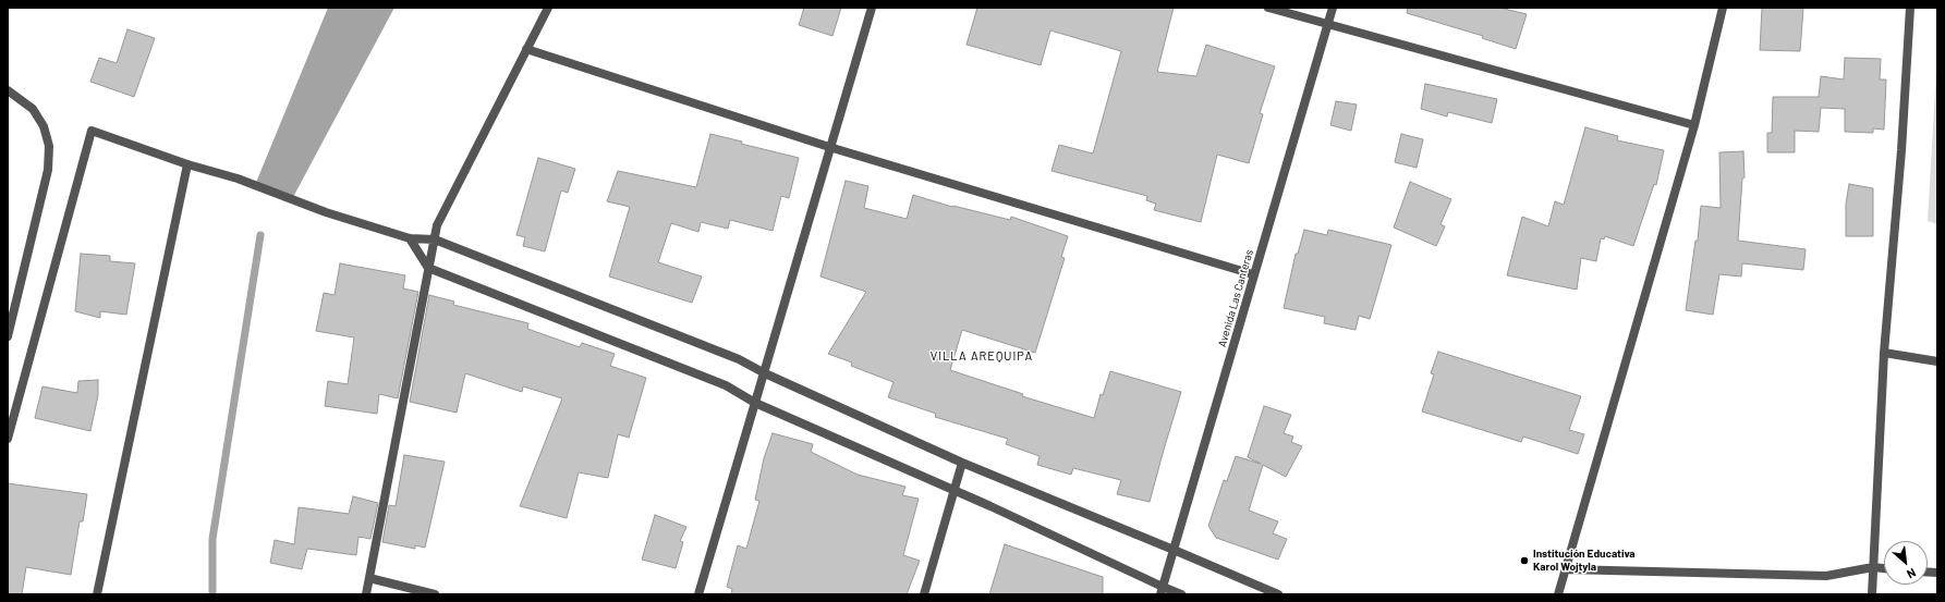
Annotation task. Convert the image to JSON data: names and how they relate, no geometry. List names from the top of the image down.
{
  "streets": {
    "street": ["Avenida Las Canteras"]
  },
  "districts": ["VILLA AREQUIPA"],
  "places": ["Institución Educativa Karol Wojtyla"],
  "north": "bottom right"
}
